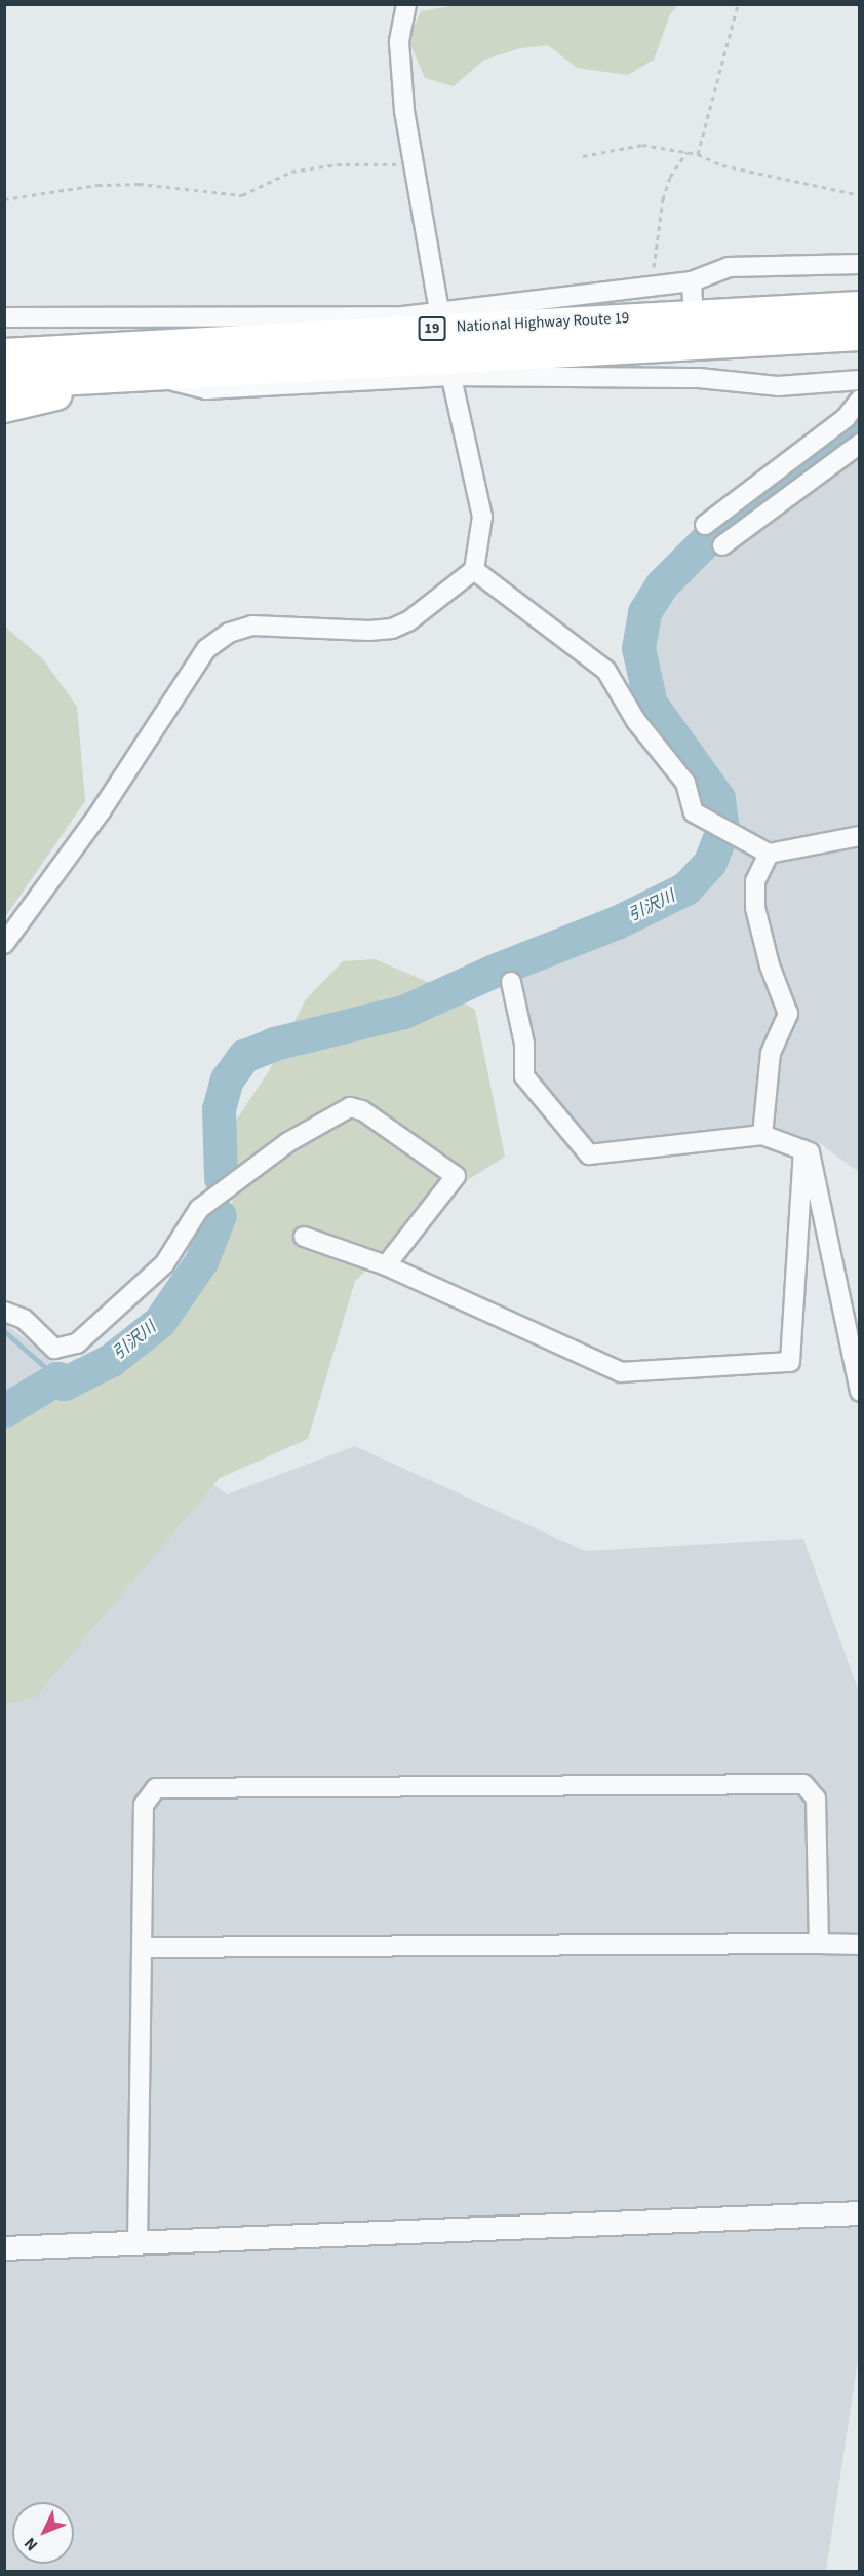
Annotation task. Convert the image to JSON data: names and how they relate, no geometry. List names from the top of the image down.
{
  "streets": {
    "highway": ["National Highway Route 19", "19"]
  },
  "water": ["引沢川"],
  "north": "bottom left"
}
